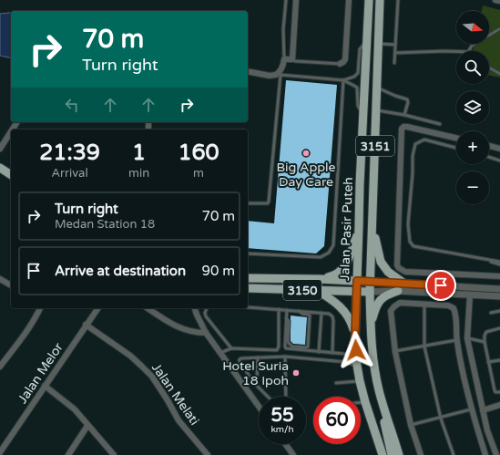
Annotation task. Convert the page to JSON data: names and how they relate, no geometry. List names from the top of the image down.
{
  "streets": {
    "main road": ["3151", "Jalan Pasir Puteh", "3150"],
    "street": ["Jalan Melor", "Jalan Melati"]
  },
  "crossings": [
    ["Jalan Pasir Puteh", "3150"],
    ["Jalan Melor", "Jalan Melati"]
  ],
  "places": ["Big Apple Day Care", "Hotel Suria 18 Ipoh"],
  "north": "right",
  "page": {
    "map_buttons": ["+", "−"],
    "turn": ["70 m", "Turn right"],
    "eta": [
      "21:39",
      "Arrival",
      "1",
      "min",
      "160",
      "m"
    ],
    "list": [
      {
        "name": "Turn right",
        "note": "Medan Station 18",
        "value": "70 m"
      },
      {
        "name": "Arrive at destination",
        "value": "90 m"
      }
    ],
    "speed": "55 km/h",
    "limit": "60"
  }
}
